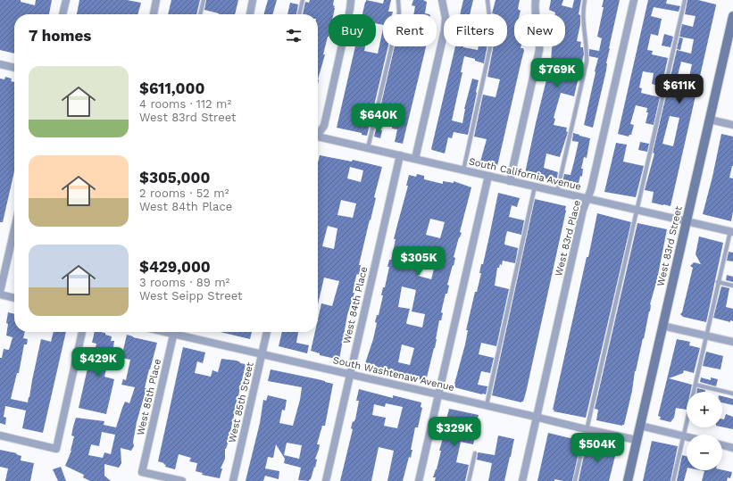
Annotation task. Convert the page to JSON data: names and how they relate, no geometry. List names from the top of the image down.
{
  "streets": {
    "street": [
      "South California Avenue",
      "West 83rd Place",
      "West 83rd Street",
      "West 84th Place",
      "South Washtenaw Avenue",
      "West 85th Place",
      "West 85th Street"
    ]
  },
  "crossings": [
    ["South California Avenue", "West 83rd Place"],
    ["South California Avenue", "West 83rd Street"],
    ["South California Avenue", "West 84th Place"],
    ["West 83rd Place", "South Washtenaw Avenue"],
    ["West 83rd Street", "South Washtenaw Avenue"],
    ["West 84th Place", "South Washtenaw Avenue"],
    ["South Washtenaw Avenue", "West 85th Street"]
  ],
  "page": {
    "chip": [
      "Buy",
      "Rent",
      "Filters",
      "New"
    ],
    "heading": "7 homes",
    "list": [
      {
        "name": "$611,000",
        "note": "4 rooms · 112 m² · West 83rd Street"
      },
      {
        "name": "$305,000",
        "note": "2 rooms · 52 m² · West 84th Place"
      },
      {
        "name": "$429,000",
        "note": "3 rooms · 89 m² · West Seipp Street"
      }
    ],
    "price": [
      "$769K",
      "$611K",
      "$640K",
      "$305K",
      "$429K",
      "$329K",
      "$504K"
    ],
    "map_buttons": ["+", "−"]
  }
}
